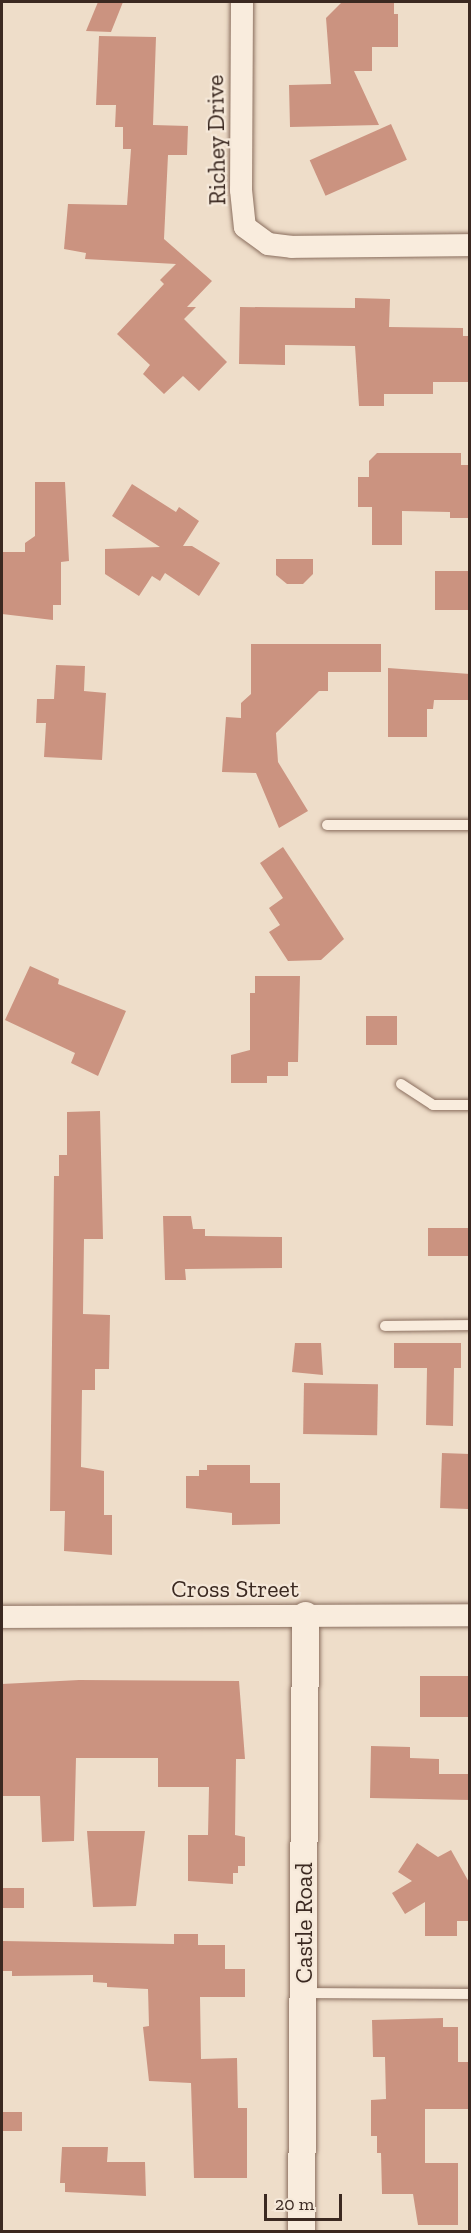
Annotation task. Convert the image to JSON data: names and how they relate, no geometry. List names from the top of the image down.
{
  "streets": {
    "street": ["Richey Drive", "Cross Street", "Castle Road"]
  },
  "crossings": [
    ["Cross Street", "Castle Road"]
  ],
  "scale_bar": "20 m"
}
